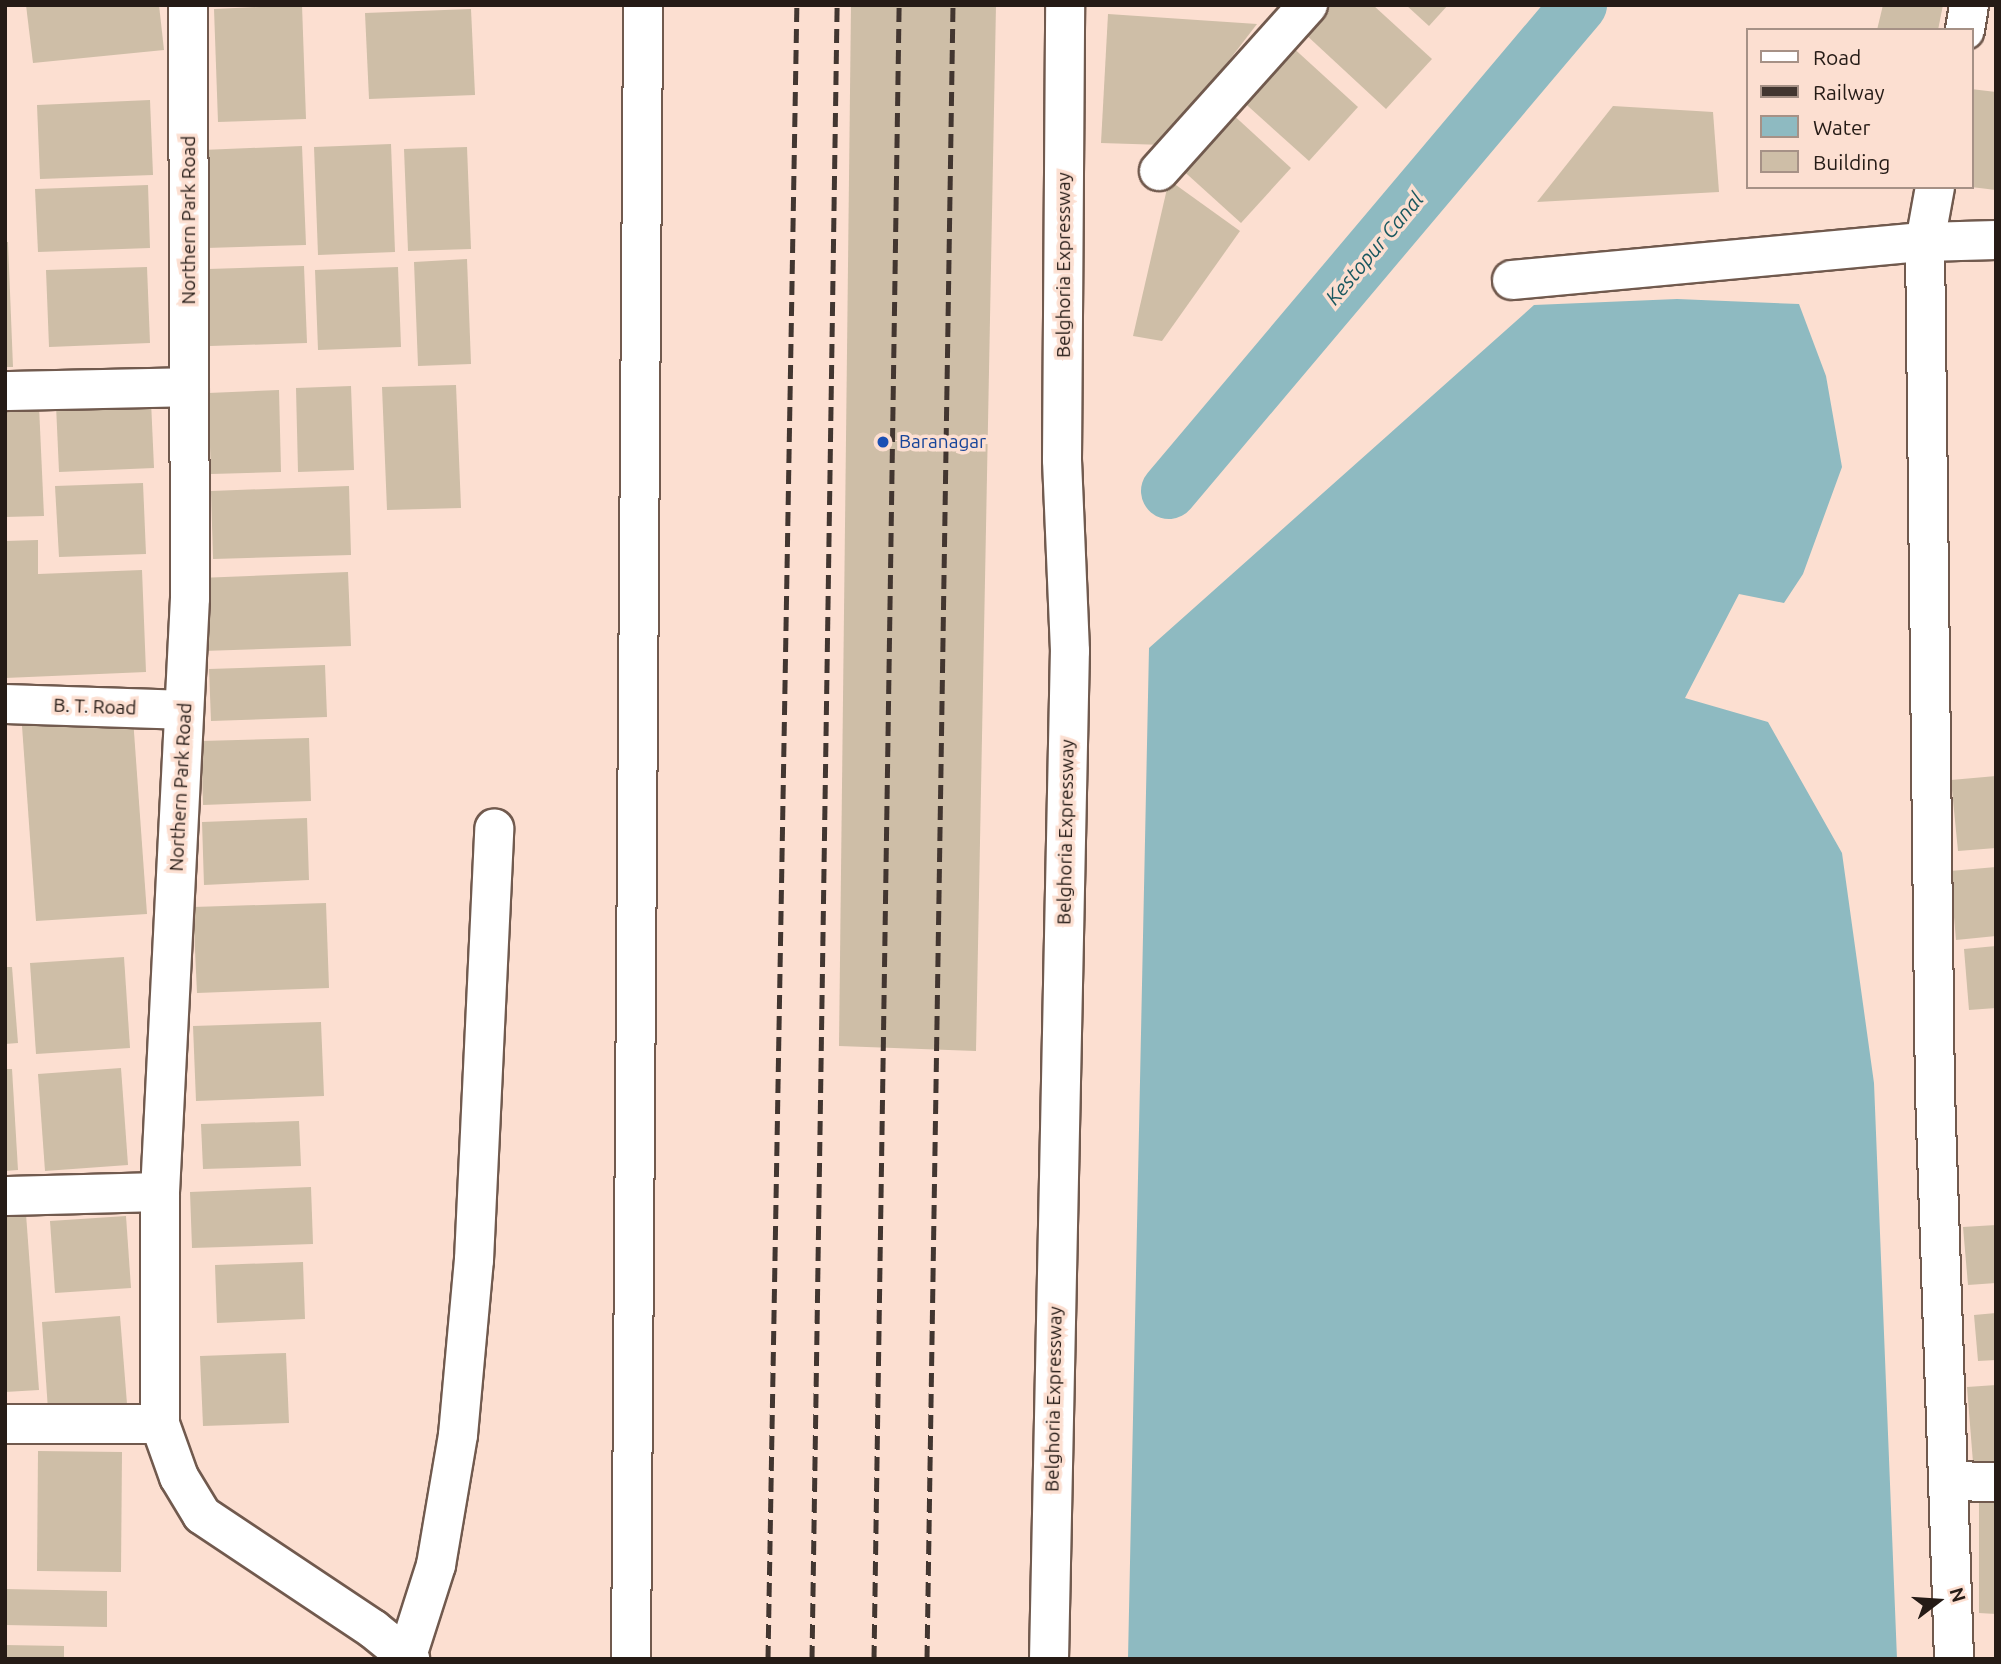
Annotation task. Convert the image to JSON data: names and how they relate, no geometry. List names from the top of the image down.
{
  "streets": {
    "main road": ["Northern Park Road", "Belghoria Expressway", "B. T. Road"]
  },
  "crossings": [
    ["Northern Park Road", "B. T. Road"]
  ],
  "water": ["Kestopur Canal"],
  "places": ["Baranagar"],
  "legend": [
    "Road",
    "Railway",
    "Water",
    "Building"
  ],
  "north": "right"
}
